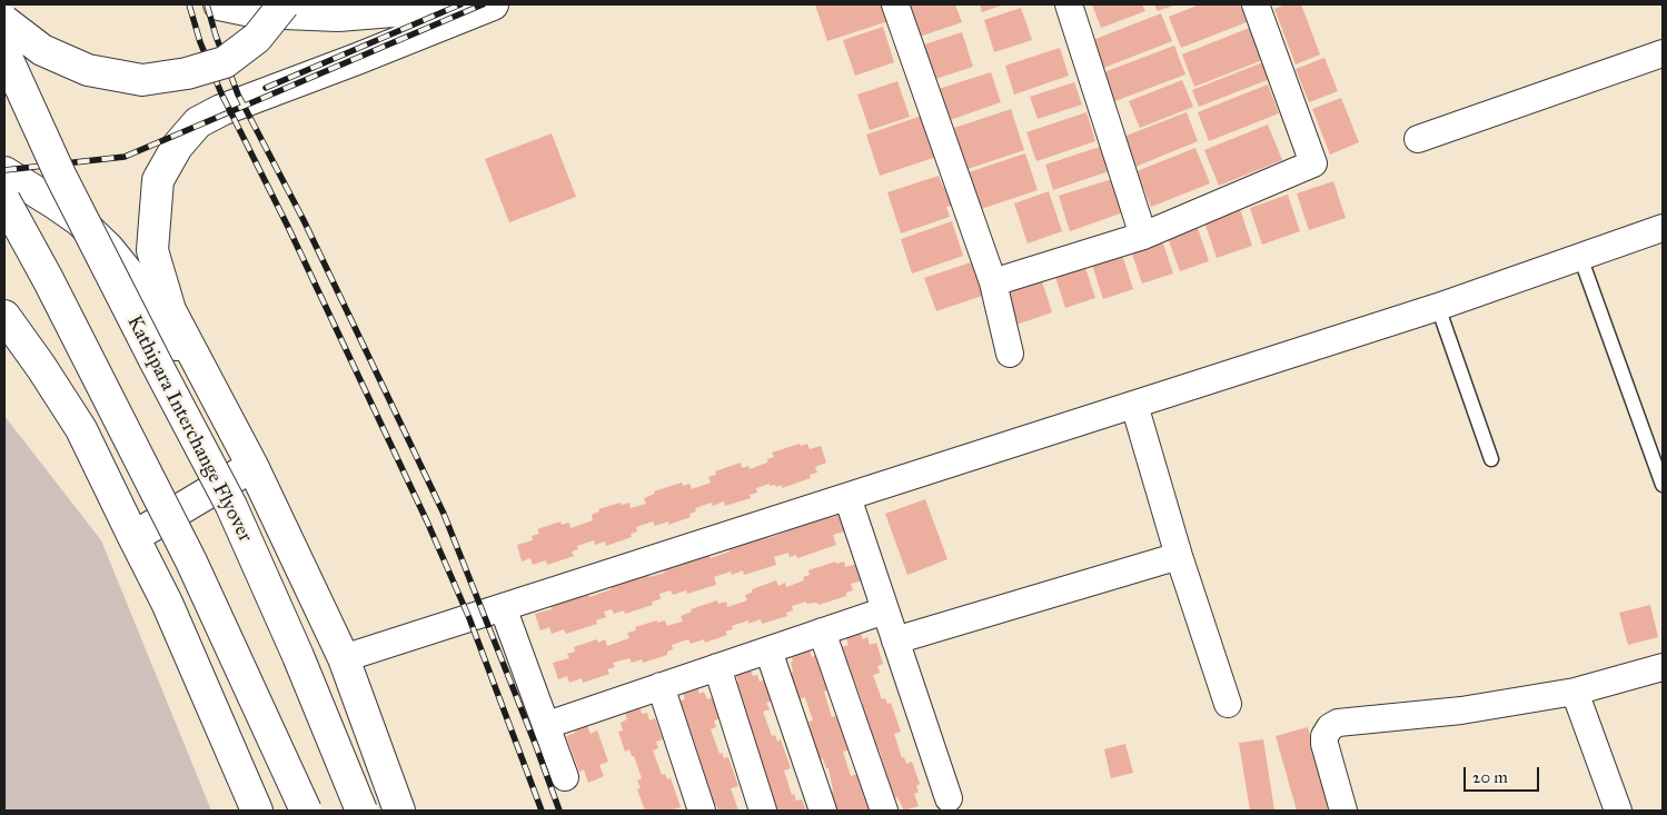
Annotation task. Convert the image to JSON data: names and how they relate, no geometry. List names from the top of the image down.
{
  "streets": {
    "main road": ["Kathipara Interchange Flyover"]
  },
  "scale_bar": "20 m"
}
